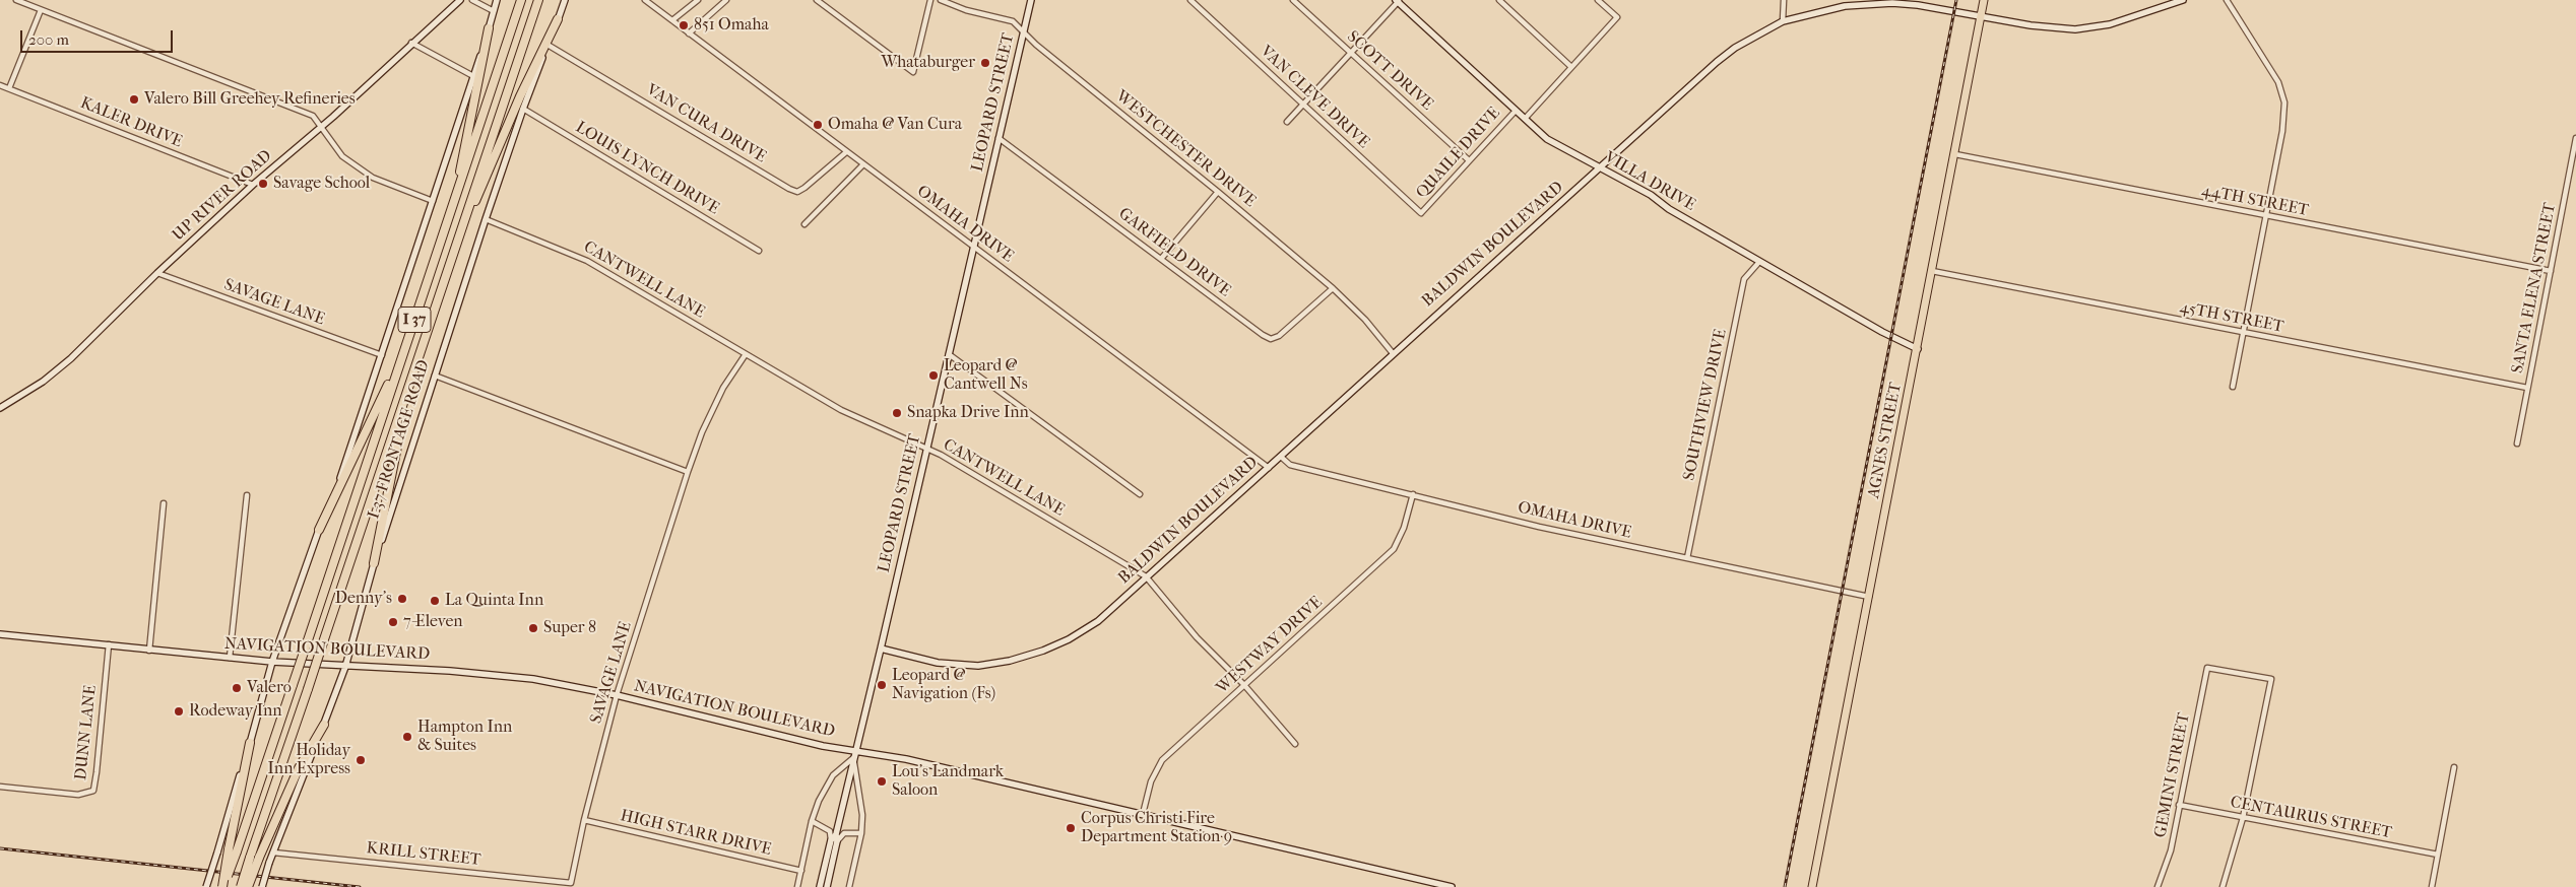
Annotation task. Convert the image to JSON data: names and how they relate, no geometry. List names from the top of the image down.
{
  "streets": {
    "highway": ["I 37"],
    "main road": [
      "LEOPARD STREET",
      "VILLA DRIVE",
      "UP RIVER ROAD",
      "BALDWIN BOULEVARD",
      "I-37 FRONTAGE ROAD",
      "AGNES STREET",
      "NAVIGATION BOULEVARD"
    ],
    "street": [
      "SCOTT DRIVE",
      "VAN CLEVE DRIVE",
      "KALER DRIVE",
      "VAN CURA DRIVE",
      "WESTCHESTER DRIVE",
      "QUAILE DRIVE",
      "LOUIS LYNCH DRIVE",
      "44TH STREET",
      "OMAHA DRIVE",
      "GARFIELD DRIVE",
      "CANTWELL LANE",
      "SANTA ELENA STREET",
      "SAVAGE LANE",
      "45TH STREET",
      "SOUTHVIEW DRIVE",
      "WESTWAY DRIVE",
      "DUNN LANE",
      "GEMINI STREET",
      "CENTAURUS STREET",
      "HIGH STARR DRIVE",
      "KRILL STREET"
    ]
  },
  "crossings": [
    ["SCOTT DRIVE", "QUAILE DRIVE"],
    ["VAN CLEVE DRIVE", "QUAILE DRIVE"],
    ["LEOPARD STREET", "WESTCHESTER DRIVE"],
    ["LEOPARD STREET", "OMAHA DRIVE"],
    ["LEOPARD STREET", "BALDWIN BOULEVARD"],
    ["LEOPARD STREET", "GARFIELD DRIVE"],
    ["LEOPARD STREET", "CANTWELL LANE"],
    ["LEOPARD STREET", "NAVIGATION BOULEVARD"],
    ["KALER DRIVE", "UP RIVER ROAD"],
    ["VAN CURA DRIVE", "OMAHA DRIVE"],
    ["VAN CURA DRIVE", "I-37 FRONTAGE ROAD"],
    ["WESTCHESTER DRIVE", "BALDWIN BOULEVARD"],
    ["WESTCHESTER DRIVE", "GARFIELD DRIVE"],
    ["QUAILE DRIVE", "VILLA DRIVE"],
    ["LOUIS LYNCH DRIVE", "I-37 FRONTAGE ROAD"],
    ["VILLA DRIVE", "BALDWIN BOULEVARD"],
    ["VILLA DRIVE", "SOUTHVIEW DRIVE"],
    ["VILLA DRIVE", "AGNES STREET"],
    ["UP RIVER ROAD", "SAVAGE LANE"],
    ["44TH STREET", "SANTA ELENA STREET"],
    ["44TH STREET", "AGNES STREET"],
    ["OMAHA DRIVE", "BALDWIN BOULEVARD"],
    ["OMAHA DRIVE", "SOUTHVIEW DRIVE"],
    ["OMAHA DRIVE", "AGNES STREET"],
    ["OMAHA DRIVE", "WESTWAY DRIVE"],
    ["BALDWIN BOULEVARD", "CANTWELL LANE"],
    ["BALDWIN BOULEVARD", "AGNES STREET"],
    ["CANTWELL LANE", "SAVAGE LANE"],
    ["CANTWELL LANE", "I-37 FRONTAGE ROAD"],
    ["CANTWELL LANE", "WESTWAY DRIVE"],
    ["SANTA ELENA STREET", "45TH STREET"],
    ["SAVAGE LANE", "NAVIGATION BOULEVARD"],
    ["SAVAGE LANE", "HIGH STARR DRIVE"],
    ["SAVAGE LANE", "KRILL STREET"],
    ["45TH STREET", "AGNES STREET"],
    ["I-37 FRONTAGE ROAD", "NAVIGATION BOULEVARD"],
    ["I-37 FRONTAGE ROAD", "KRILL STREET"],
    ["WESTWAY DRIVE", "NAVIGATION BOULEVARD"],
    ["NAVIGATION BOULEVARD", "DUNN LANE"],
    ["GEMINI STREET", "CENTAURUS STREET"]
  ],
  "places": [
    "851 Omaha",
    "Whataburger",
    "Valero Bill Greehey Refineries",
    "Omaha @ Van Cura",
    "Savage School",
    "Leopard @ Cantwell Ns",
    "Snapka Drive Inn",
    "Denny's",
    "La Quinta Inn",
    "7-Eleven",
    "Super 8",
    "Leopard @ Navigation (Fs)",
    "Valero",
    "Rodeway Inn",
    "Hampton Inn & Suites",
    "Holiday Inn Express",
    "Lou's Landmark Saloon",
    "Corpus Christi Fire Department Station 9"
  ],
  "scale_bar": "200 m"
}
